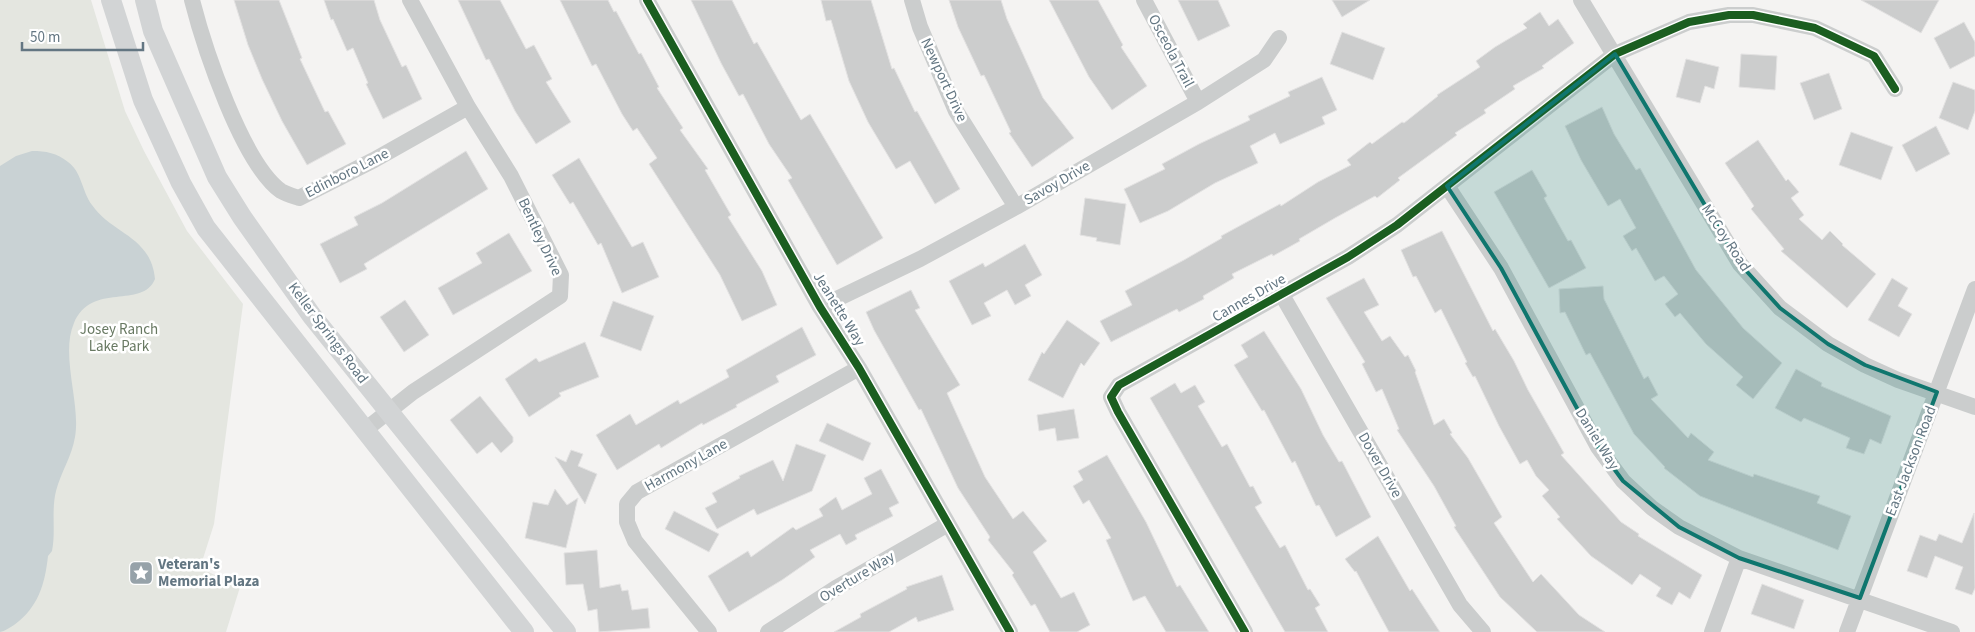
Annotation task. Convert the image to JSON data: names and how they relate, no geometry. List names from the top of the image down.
{
  "streets": {
    "main road": ["Keller Springs Road"],
    "street": [
      "Osceola Trail",
      "Newport Drive",
      "Edinboro Lane",
      "Savoy Drive",
      "Bentley Drive",
      "McCoy Road",
      "Cannes Drive",
      "Jeanette Way",
      "Daniel Way",
      "East Jackson Road",
      "Harmony Lane",
      "Dover Drive",
      "Overture Way"
    ]
  },
  "crossings": [
    ["Osceola Trail", "Savoy Drive"],
    ["Newport Drive", "Savoy Drive"],
    ["Edinboro Lane", "Bentley Drive"],
    ["Savoy Drive", "Jeanette Way"],
    ["Bentley Drive", "Keller Springs Road"],
    ["McCoy Road", "Cannes Drive"],
    ["McCoy Road", "East Jackson Road"],
    ["Cannes Drive", "Daniel Way"],
    ["Cannes Drive", "Dover Drive"],
    ["Jeanette Way", "Harmony Lane"],
    ["Jeanette Way", "Overture Way"],
    ["Daniel Way", "East Jackson Road"]
  ],
  "parks": ["Josey Ranch Lake Park"],
  "places": {
    "place": ["Veteran's Memorial Plaza"]
  },
  "scale_bar": "50 m"
}
